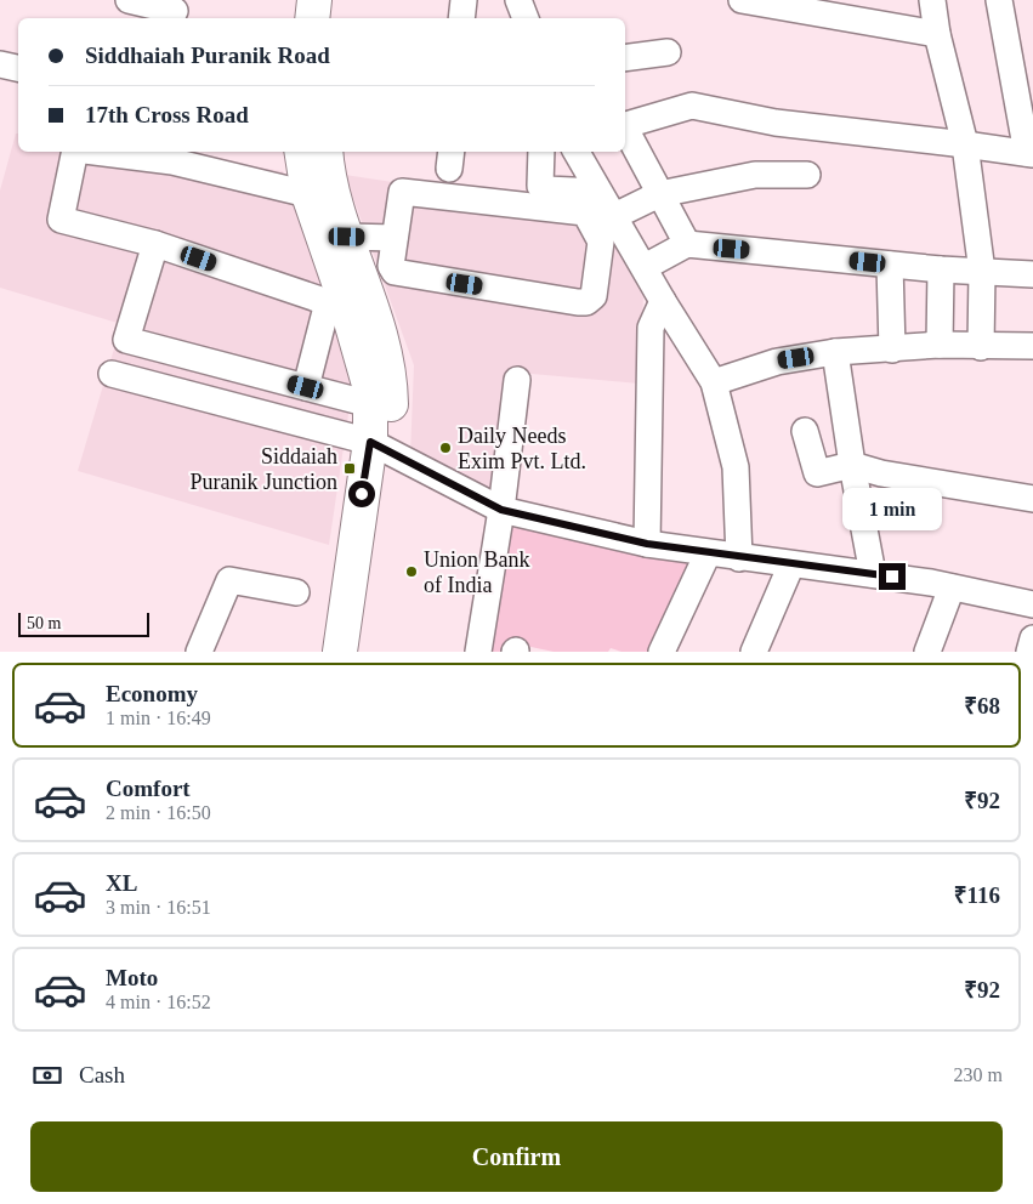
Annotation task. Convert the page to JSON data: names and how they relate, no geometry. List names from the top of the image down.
{
  "places": {
    "other": ["Daily Needs Exim Pvt. Ltd.", "Union Bank of India"],
    "transit": ["Siddaiah Puranik Junction"]
  },
  "scale_bar": "50 m",
  "page": {
    "banner": ["Siddhaiah Puranik Road", "17th Cross Road"],
    "bubble": "1 min",
    "scale": "50 m",
    "list": [
      {
        "name": "Economy",
        "note": "1 min · 16:49",
        "value": "₹68"
      },
      {
        "name": "Comfort",
        "note": "2 min · 16:50",
        "value": "₹92"
      },
      {
        "name": "XL",
        "note": "3 min · 16:51",
        "value": "₹116"
      },
      {
        "name": "Moto",
        "note": "4 min · 16:52",
        "value": "₹92"
      }
    ],
    "pay": ["Cash", "230 m"],
    "buttons": "Confirm"
  }
}
